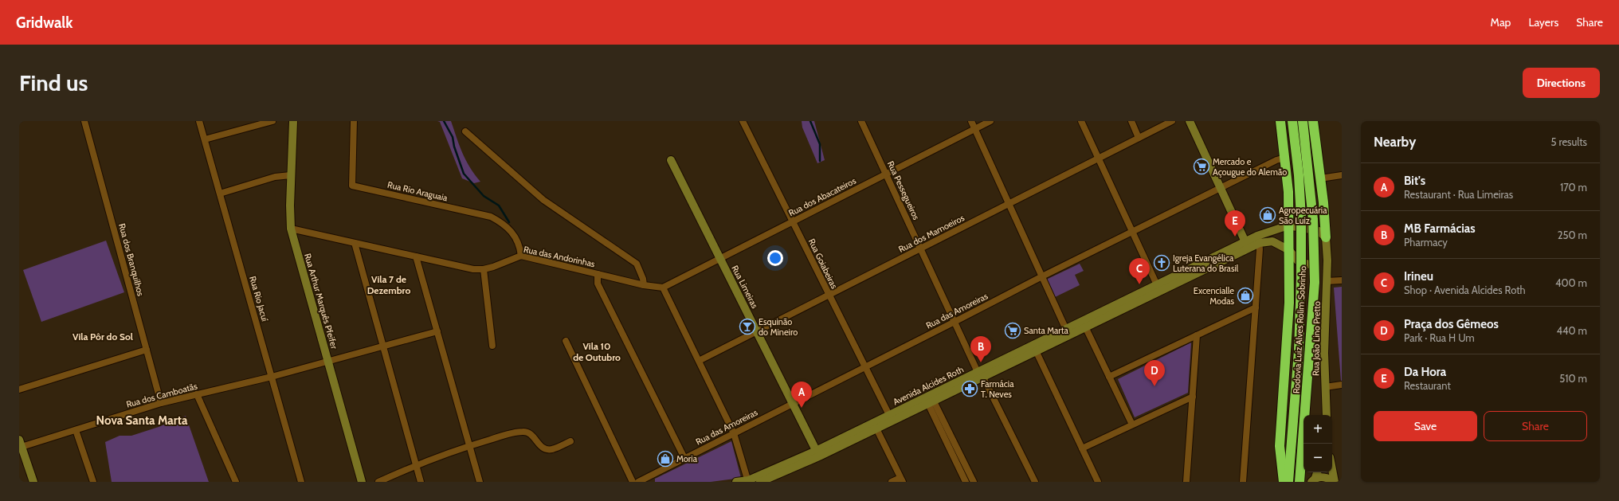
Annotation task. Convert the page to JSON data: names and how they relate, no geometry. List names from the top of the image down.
{
  "streets": {
    "highway": ["Rodovia Luiz Alves Rolim Sobrinho"],
    "street": [
      "Rua Pessegueiros",
      "Rua Rio Araguaia",
      "Rua dos Abacateiros",
      "Rua dos Mamoeiros",
      "Rua das Andorinhas",
      "Rua dos Branquilhos",
      "Rua Goiabeiras",
      "Rua Limeiras",
      "Rua Rio Jacuí",
      "Rua Arthur Marquês Pfeifer",
      "Rua das Amoreiras",
      "Rua João Lino Pretto",
      "Avenida Alcides Roth",
      "Rua dos Camboatãs"
    ]
  },
  "crossings": [
    ["Rua Pessegueiros", "Rua dos Abacateiros"],
    ["Rua Pessegueiros", "Rua dos Mamoeiros"],
    ["Rua Pessegueiros", "Rua das Amoreiras"],
    ["Rua Pessegueiros", "Avenida Alcides Roth"],
    ["Rua Rio Araguaia", "Rua das Andorinhas"],
    ["Rua dos Abacateiros", "Rua das Andorinhas"],
    ["Rua dos Abacateiros", "Rua Goiabeiras"],
    ["Rua dos Abacateiros", "Rua Limeiras"],
    ["Rua dos Mamoeiros", "Rua Goiabeiras"],
    ["Rua dos Mamoeiros", "Rua Limeiras"],
    ["Rua das Andorinhas", "Rua Arthur Marquês Pfeifer"],
    ["Rua dos Branquilhos", "Rua dos Camboatãs"],
    ["Rua Goiabeiras", "Rua das Amoreiras"],
    ["Rua Goiabeiras", "Avenida Alcides Roth"],
    ["Rua Limeiras", "Rua das Amoreiras"],
    ["Rua Limeiras", "Avenida Alcides Roth"],
    ["Rua Rio Jacuí", "Rua dos Camboatãs"],
    ["Rua Arthur Marquês Pfeifer", "Rua dos Camboatãs"]
  ],
  "districts": [
    "Vila 7 de Dezembro",
    "Vila Pôr do Sol",
    "Vila 10 de Outubro",
    "Nova Santa Marta"
  ],
  "places": {
    "supermarket": ["Mercado e Açougue do Alemão", "Santa Marta"],
    "shop": ["Agropecuária São Luiz", "Excencialle Modas", "Moria"],
    "church": ["Igreja Evangélica Luterana do Brasil"],
    "bar": ["Esquinão do Mineiro"],
    "pharmacy": ["Farmácia T. Neves"]
  },
  "page": {
    "header": "Gridwalk",
    "nav": ["Map", "Layers", "Share"],
    "buttons": [
      "Directions",
      ["Save", "Share"]
    ],
    "title": "Find us",
    "heading": ["Nearby", "5 results"],
    "list": [
      {
        "mark": "A",
        "name": "Bit's",
        "note": "Restaurant · Rua Limeiras",
        "value": "170 m"
      },
      {
        "mark": "B",
        "name": "MB Farmácias",
        "note": "Pharmacy",
        "value": "250 m"
      },
      {
        "mark": "C",
        "name": "Irineu",
        "note": "Shop · Avenida Alcides Roth",
        "value": "400 m"
      },
      {
        "mark": "D",
        "name": "Praça dos Gêmeos",
        "note": "Park · Rua H Um",
        "value": "440 m"
      },
      {
        "mark": "E",
        "name": "Da Hora",
        "note": "Restaurant",
        "value": "510 m"
      }
    ],
    "pins": [
      "E",
      "C",
      "B",
      "D",
      "A"
    ],
    "map_buttons": ["+", "−"]
  }
}
